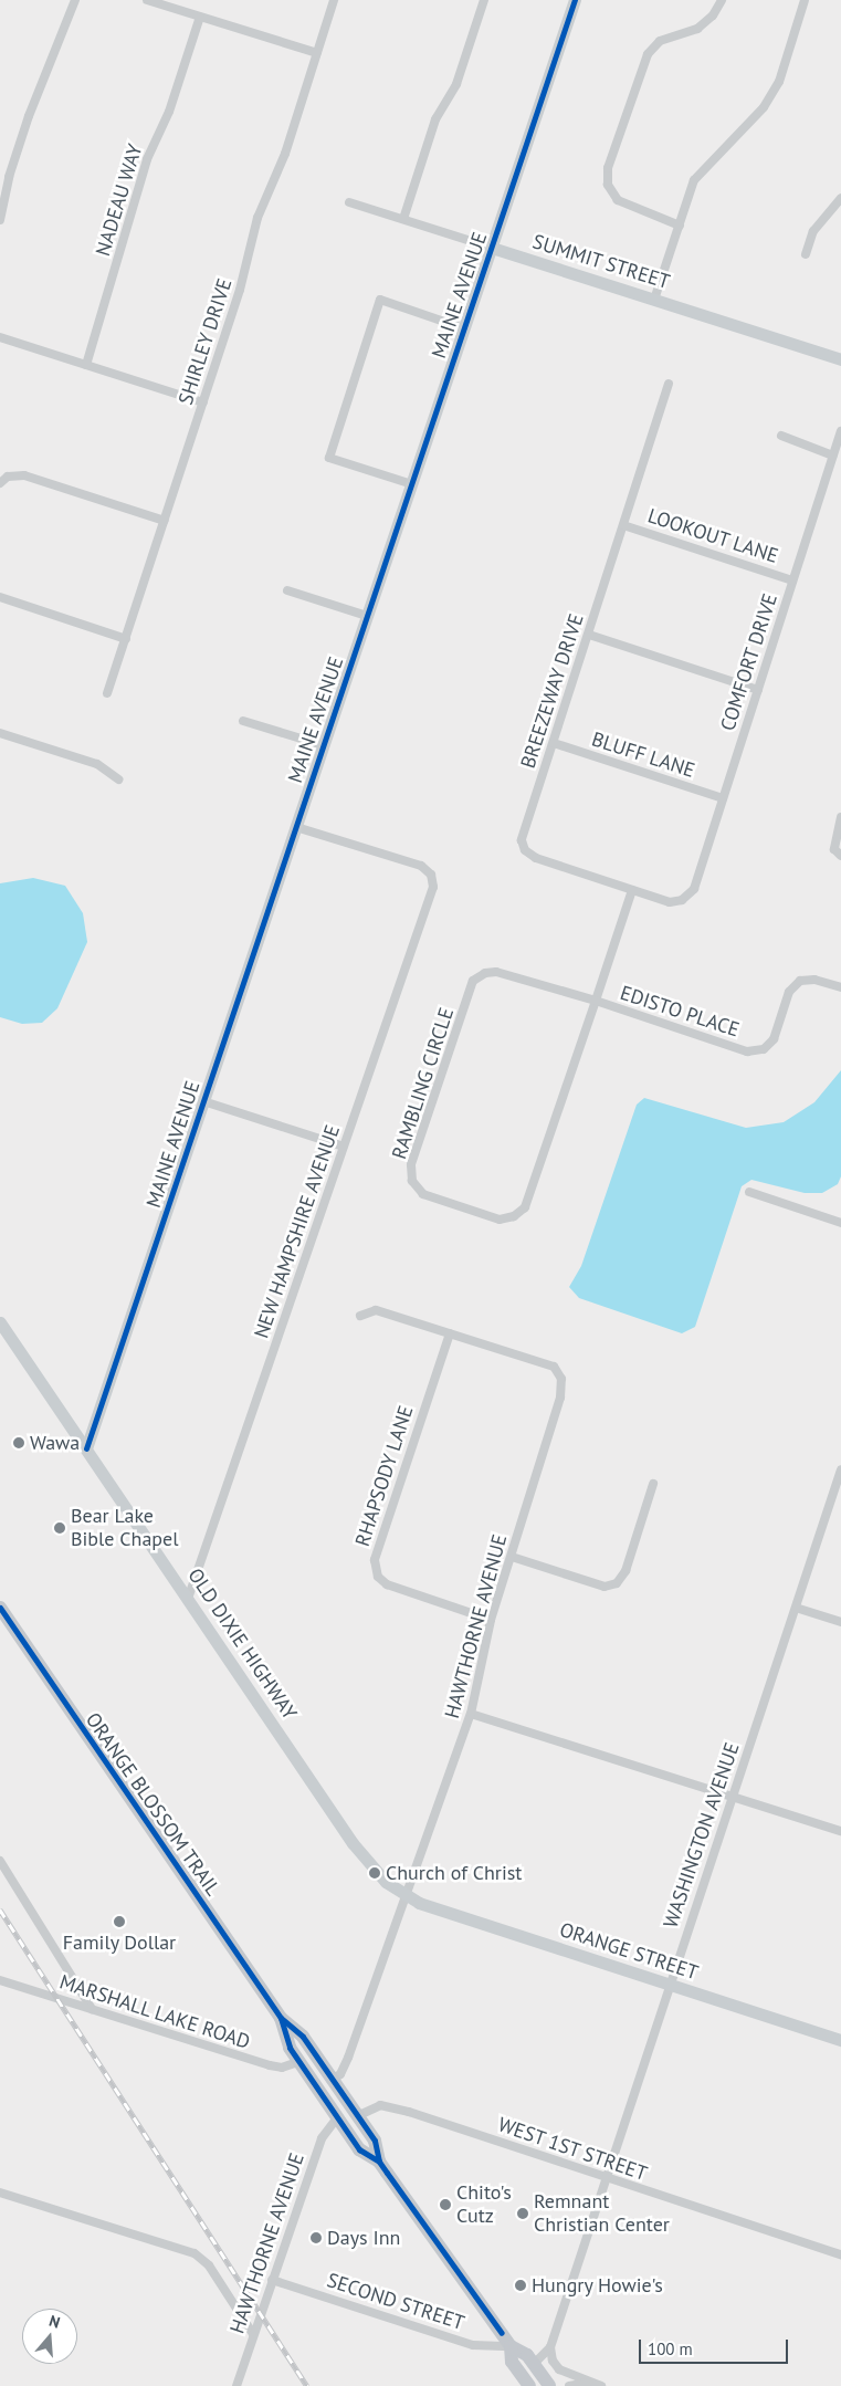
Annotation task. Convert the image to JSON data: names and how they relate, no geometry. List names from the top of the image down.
{
  "streets": {
    "main road": ["ORANGE BLOSSOM TRAIL"],
    "street": [
      "NADEAU WAY",
      "SUMMIT STREET",
      "MAINE AVENUE",
      "SHIRLEY DRIVE",
      "LOOKOUT LANE",
      "COMFORT DRIVE",
      "BREEZEWAY DRIVE",
      "BLUFF LANE",
      "EDISTO PLACE",
      "RAMBLING CIRCLE",
      "NEW HAMPSHIRE AVENUE",
      "RHAPSODY LANE",
      "HAWTHORNE AVENUE",
      "OLD DIXIE HIGHWAY",
      "WASHINGTON AVENUE",
      "ORANGE STREET",
      "MARSHALL LAKE ROAD",
      "WEST 1ST STREET",
      "SECOND STREET"
    ]
  },
  "crossings": [
    ["SUMMIT STREET", "MAINE AVENUE"],
    ["MAINE AVENUE", "NEW HAMPSHIRE AVENUE"],
    ["MAINE AVENUE", "OLD DIXIE HIGHWAY"],
    ["LOOKOUT LANE", "COMFORT DRIVE"],
    ["LOOKOUT LANE", "BREEZEWAY DRIVE"],
    ["COMFORT DRIVE", "BREEZEWAY DRIVE"],
    ["COMFORT DRIVE", "BLUFF LANE"],
    ["BREEZEWAY DRIVE", "BLUFF LANE"],
    ["BREEZEWAY DRIVE", "RAMBLING CIRCLE"],
    ["EDISTO PLACE", "RAMBLING CIRCLE"],
    ["NEW HAMPSHIRE AVENUE", "OLD DIXIE HIGHWAY"],
    ["RHAPSODY LANE", "HAWTHORNE AVENUE"],
    ["HAWTHORNE AVENUE", "OLD DIXIE HIGHWAY"],
    ["HAWTHORNE AVENUE", "ORANGE BLOSSOM TRAIL"],
    ["HAWTHORNE AVENUE", "ORANGE STREET"],
    ["HAWTHORNE AVENUE", "SECOND STREET"],
    ["OLD DIXIE HIGHWAY", "ORANGE STREET"],
    ["ORANGE BLOSSOM TRAIL", "WASHINGTON AVENUE"],
    ["ORANGE BLOSSOM TRAIL", "MARSHALL LAKE ROAD"],
    ["ORANGE BLOSSOM TRAIL", "WEST 1ST STREET"],
    ["ORANGE BLOSSOM TRAIL", "SECOND STREET"],
    ["WASHINGTON AVENUE", "ORANGE STREET"],
    ["WASHINGTON AVENUE", "WEST 1ST STREET"]
  ],
  "places": [
    "Wawa",
    "Bear Lake Bible Chapel",
    "Church of Christ",
    "Family Dollar",
    "Chito's Cutz",
    "Remnant Christian Center",
    "Days Inn",
    "Hungry Howie's"
  ],
  "scale_bar": "100 m",
  "north": "top"
}
